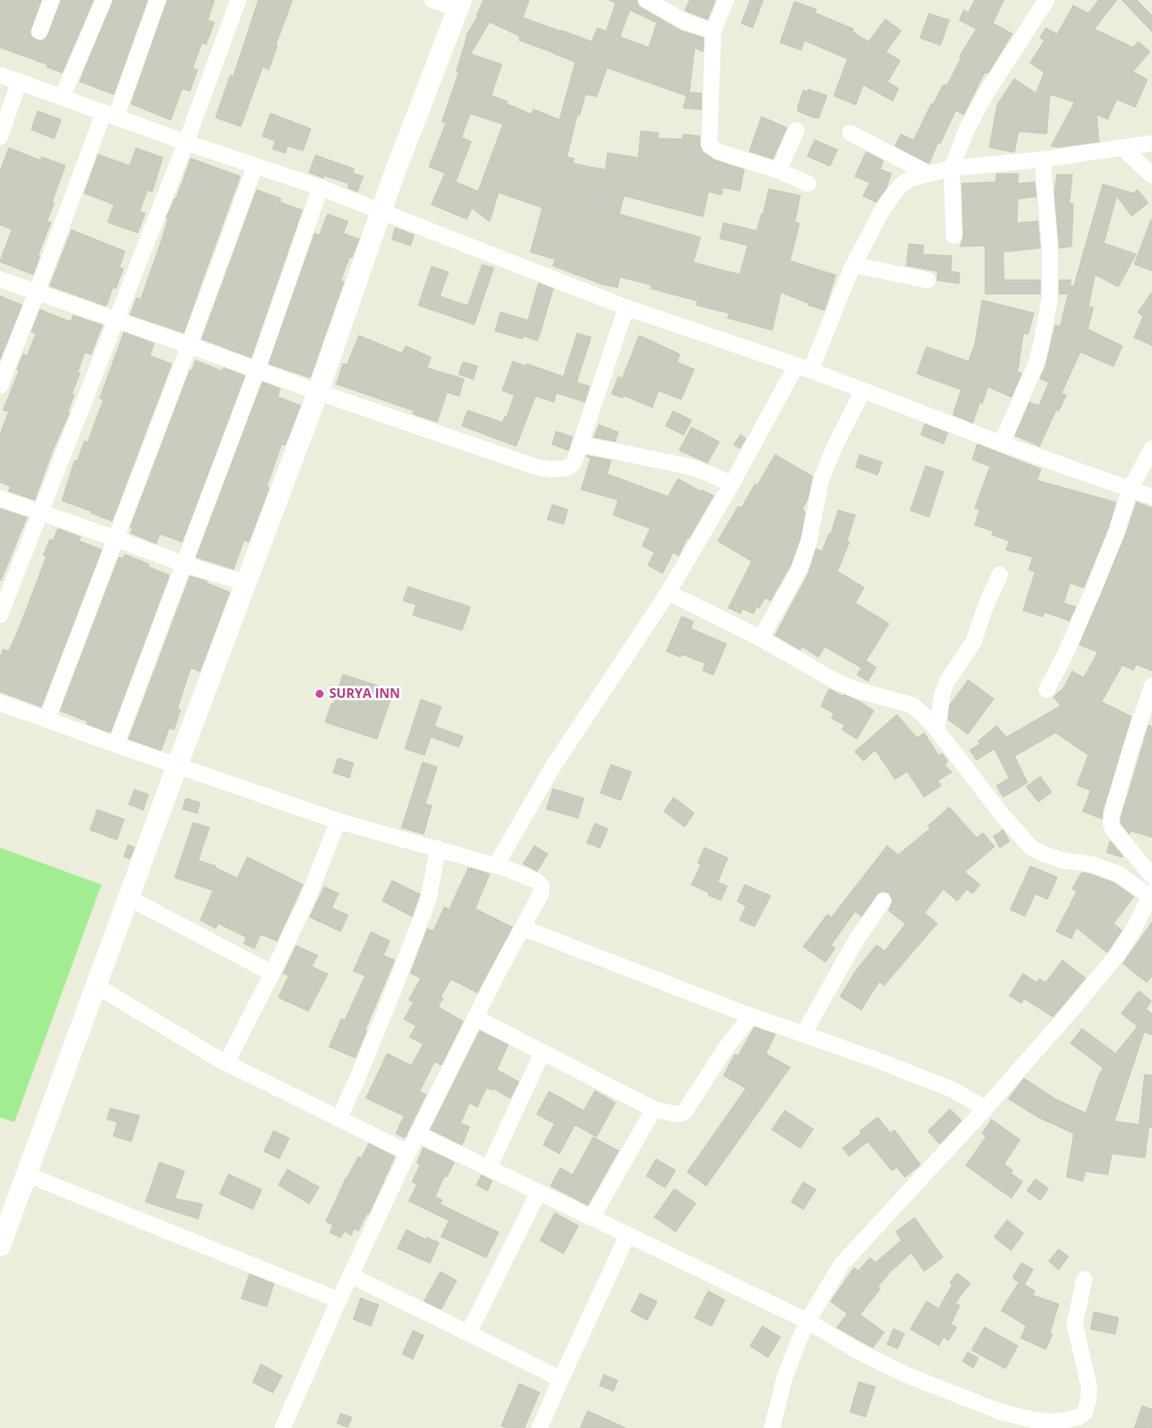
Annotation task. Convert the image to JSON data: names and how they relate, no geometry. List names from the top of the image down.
{
  "places": ["SURYA INN"]
}
